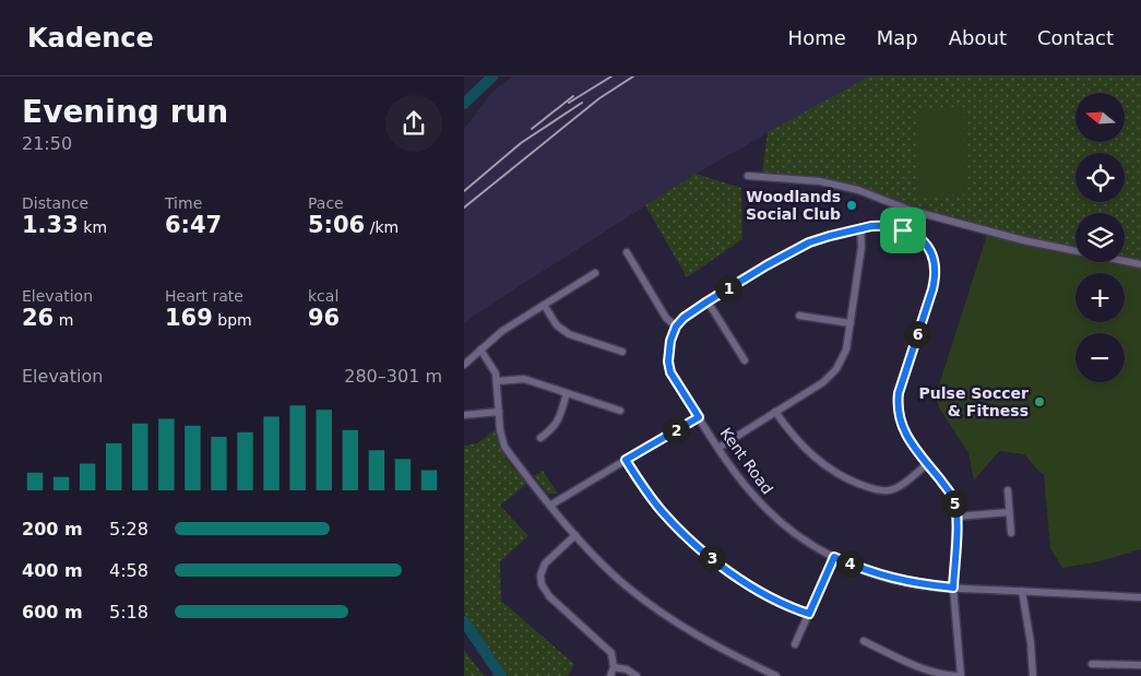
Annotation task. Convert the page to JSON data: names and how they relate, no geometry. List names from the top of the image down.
{
  "streets": {
    "street": ["Kent Road"]
  },
  "places": ["Woodlands Social Club", "Pulse Soccer & Fitness"],
  "north": "left",
  "page": {
    "header": "Kadence",
    "nav": [
      "Home",
      "Map",
      "About",
      "Contact"
    ],
    "heading": ["Evening run", "21:50"],
    "map_buttons": ["+", "−"],
    "stats": [
      ["Distance", "1.33 km"],
      ["Time", "6:47"],
      ["Pace", "5:06 /km"],
      ["Elevation", "26 m"],
      ["Heart rate", "169 bpm"],
      ["kcal", "96"]
    ],
    "pins": [
      "1",
      "6",
      "2",
      "5",
      "3",
      "4"
    ],
    "chart": ["Elevation", "280–301 m"],
    "list": [
      {
        "name": "200 m",
        "note": "5:28"
      },
      {
        "name": "400 m",
        "note": "4:58"
      },
      {
        "name": "600 m",
        "note": "5:18"
      }
    ]
  }
}
